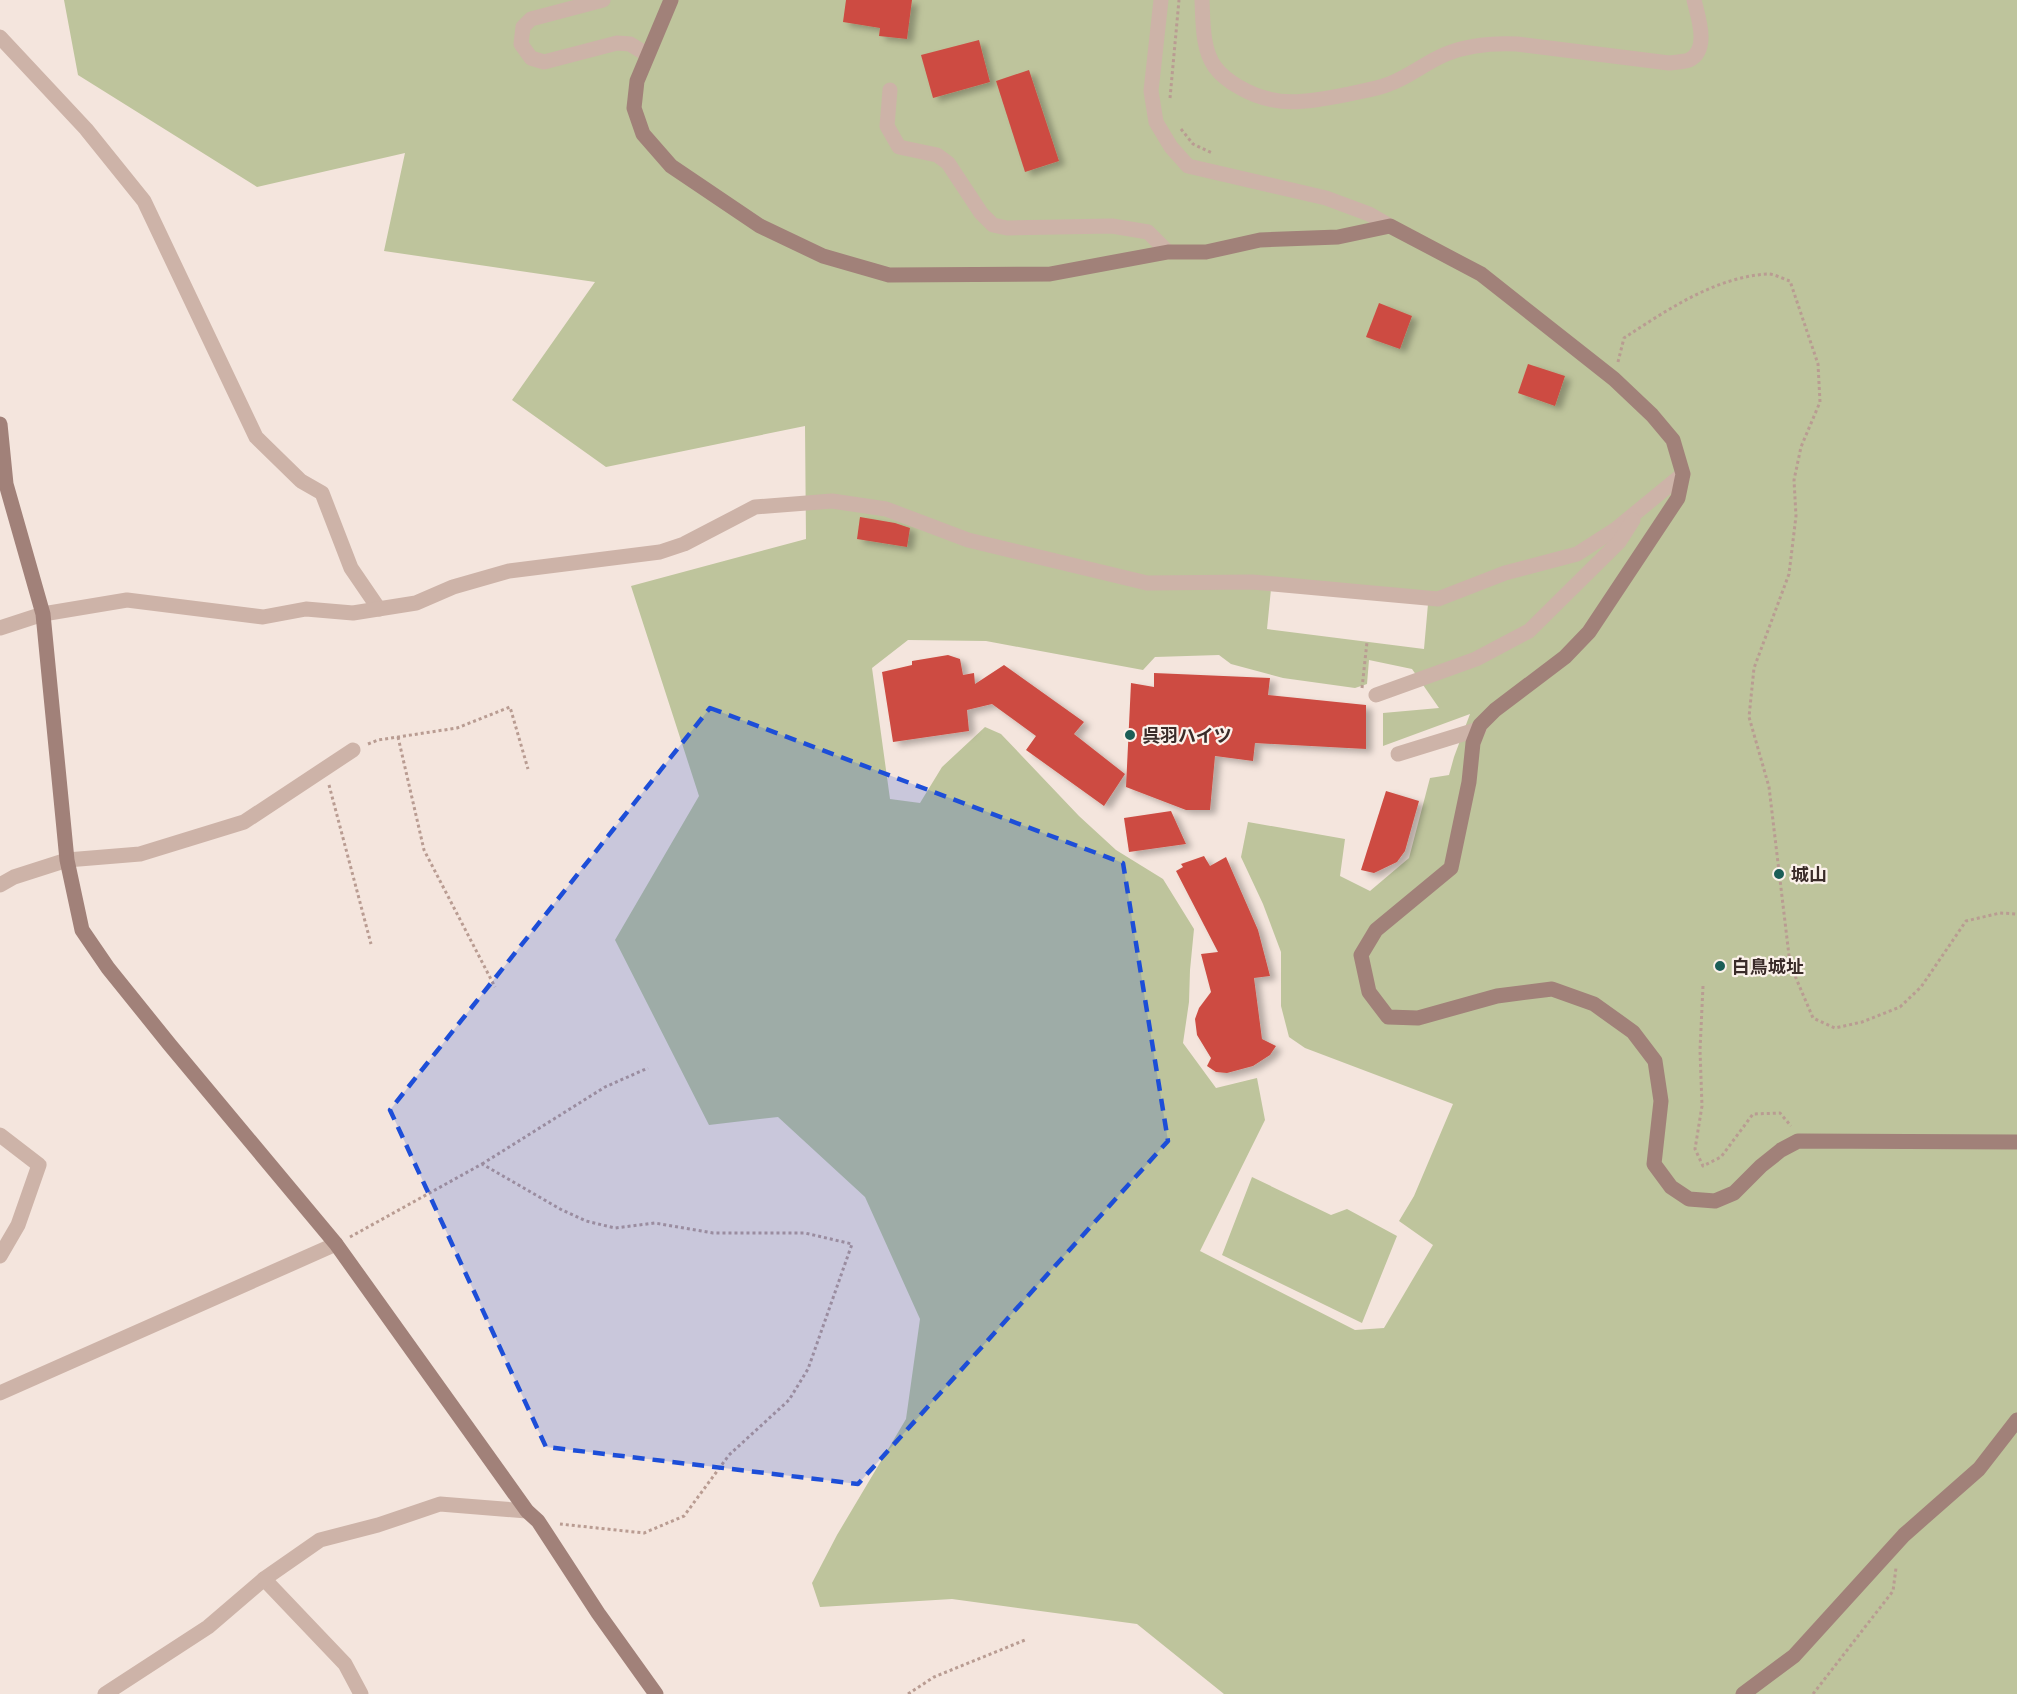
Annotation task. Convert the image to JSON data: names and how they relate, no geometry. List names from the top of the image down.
{
  "places": ["呉羽ハイツ", "城山", "白鳥城址"]
}
